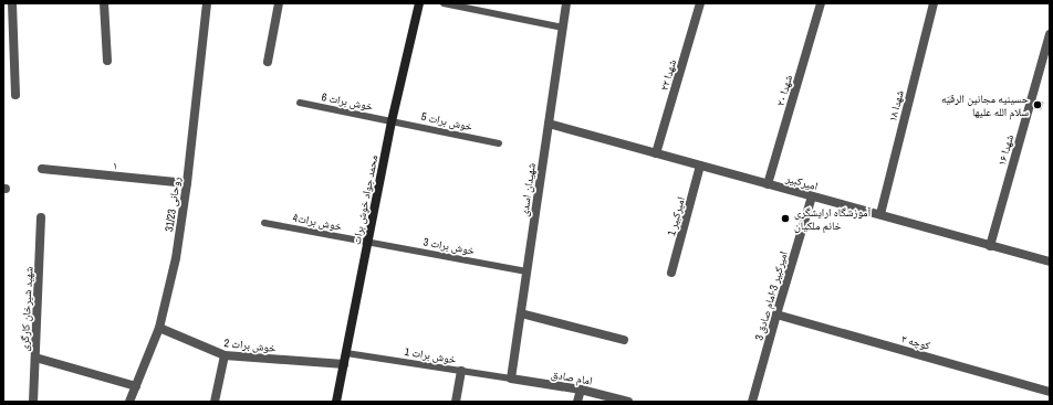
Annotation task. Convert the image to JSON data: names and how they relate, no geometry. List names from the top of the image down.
{
  "streets": {
    "street": [
      "شهدا ۲۲",
      "شهدا ۲۰",
      "شهدا ۱۸",
      "شهدا ۱۶",
      "۱",
      "امیرکبیر",
      "شهیدان اسدی",
      "محمد جواد خوش برات",
      "روحانی 31/23",
      "امیرکبیر 1",
      "امیرکبیر 3-امام صادق 3",
      "شهید شیرخان کارگری",
      "کوچه ۲",
      "خوش برات 2",
      "امام صادق"
    ],
    "lane": [
      "خوش برات 6",
      "خوش برات 5",
      "خوش برات4",
      "خوش برات 3",
      "خوش برات 1"
    ]
  },
  "crossings": [
    ["شهدا ۲۲", "امیرکبیر"],
    ["شهدا ۲۰", "امیرکبیر"],
    ["خوش برات 6", "خوش برات 5"],
    ["خوش برات 6", "محمد جواد خوش برات"],
    ["شهدا ۱۸", "امیرکبیر"],
    ["خوش برات 5", "محمد جواد خوش برات"],
    ["شهدا ۱۶", "امیرکبیر"],
    ["۱", "روحانی 31/23"],
    ["امیرکبیر", "شهیدان اسدی"],
    ["امیرکبیر", "امیرکبیر 1"],
    ["امیرکبیر", "امیرکبیر 3-امام صادق 3"],
    ["شهیدان اسدی", "خوش برات 3"],
    ["شهیدان اسدی", "خوش برات 1"],
    ["شهیدان اسدی", "امام صادق"],
    ["محمد جواد خوش برات", "خوش برات4"],
    ["محمد جواد خوش برات", "خوش برات 3"],
    ["محمد جواد خوش برات", "خوش برات 2"],
    ["محمد جواد خوش برات", "خوش برات 1"],
    ["روحانی 31/23", "خوش برات 2"],
    ["خوش برات4", "خوش برات 3"],
    ["امیرکبیر 3-امام صادق 3", "کوچه ۲"],
    ["خوش برات 1", "امام صادق"]
  ],
  "places": ["حسینیه مجانین الرقیّه سلام الله علیها", "آموزشگاه ارایشگری خانم ملکیان"]
}
